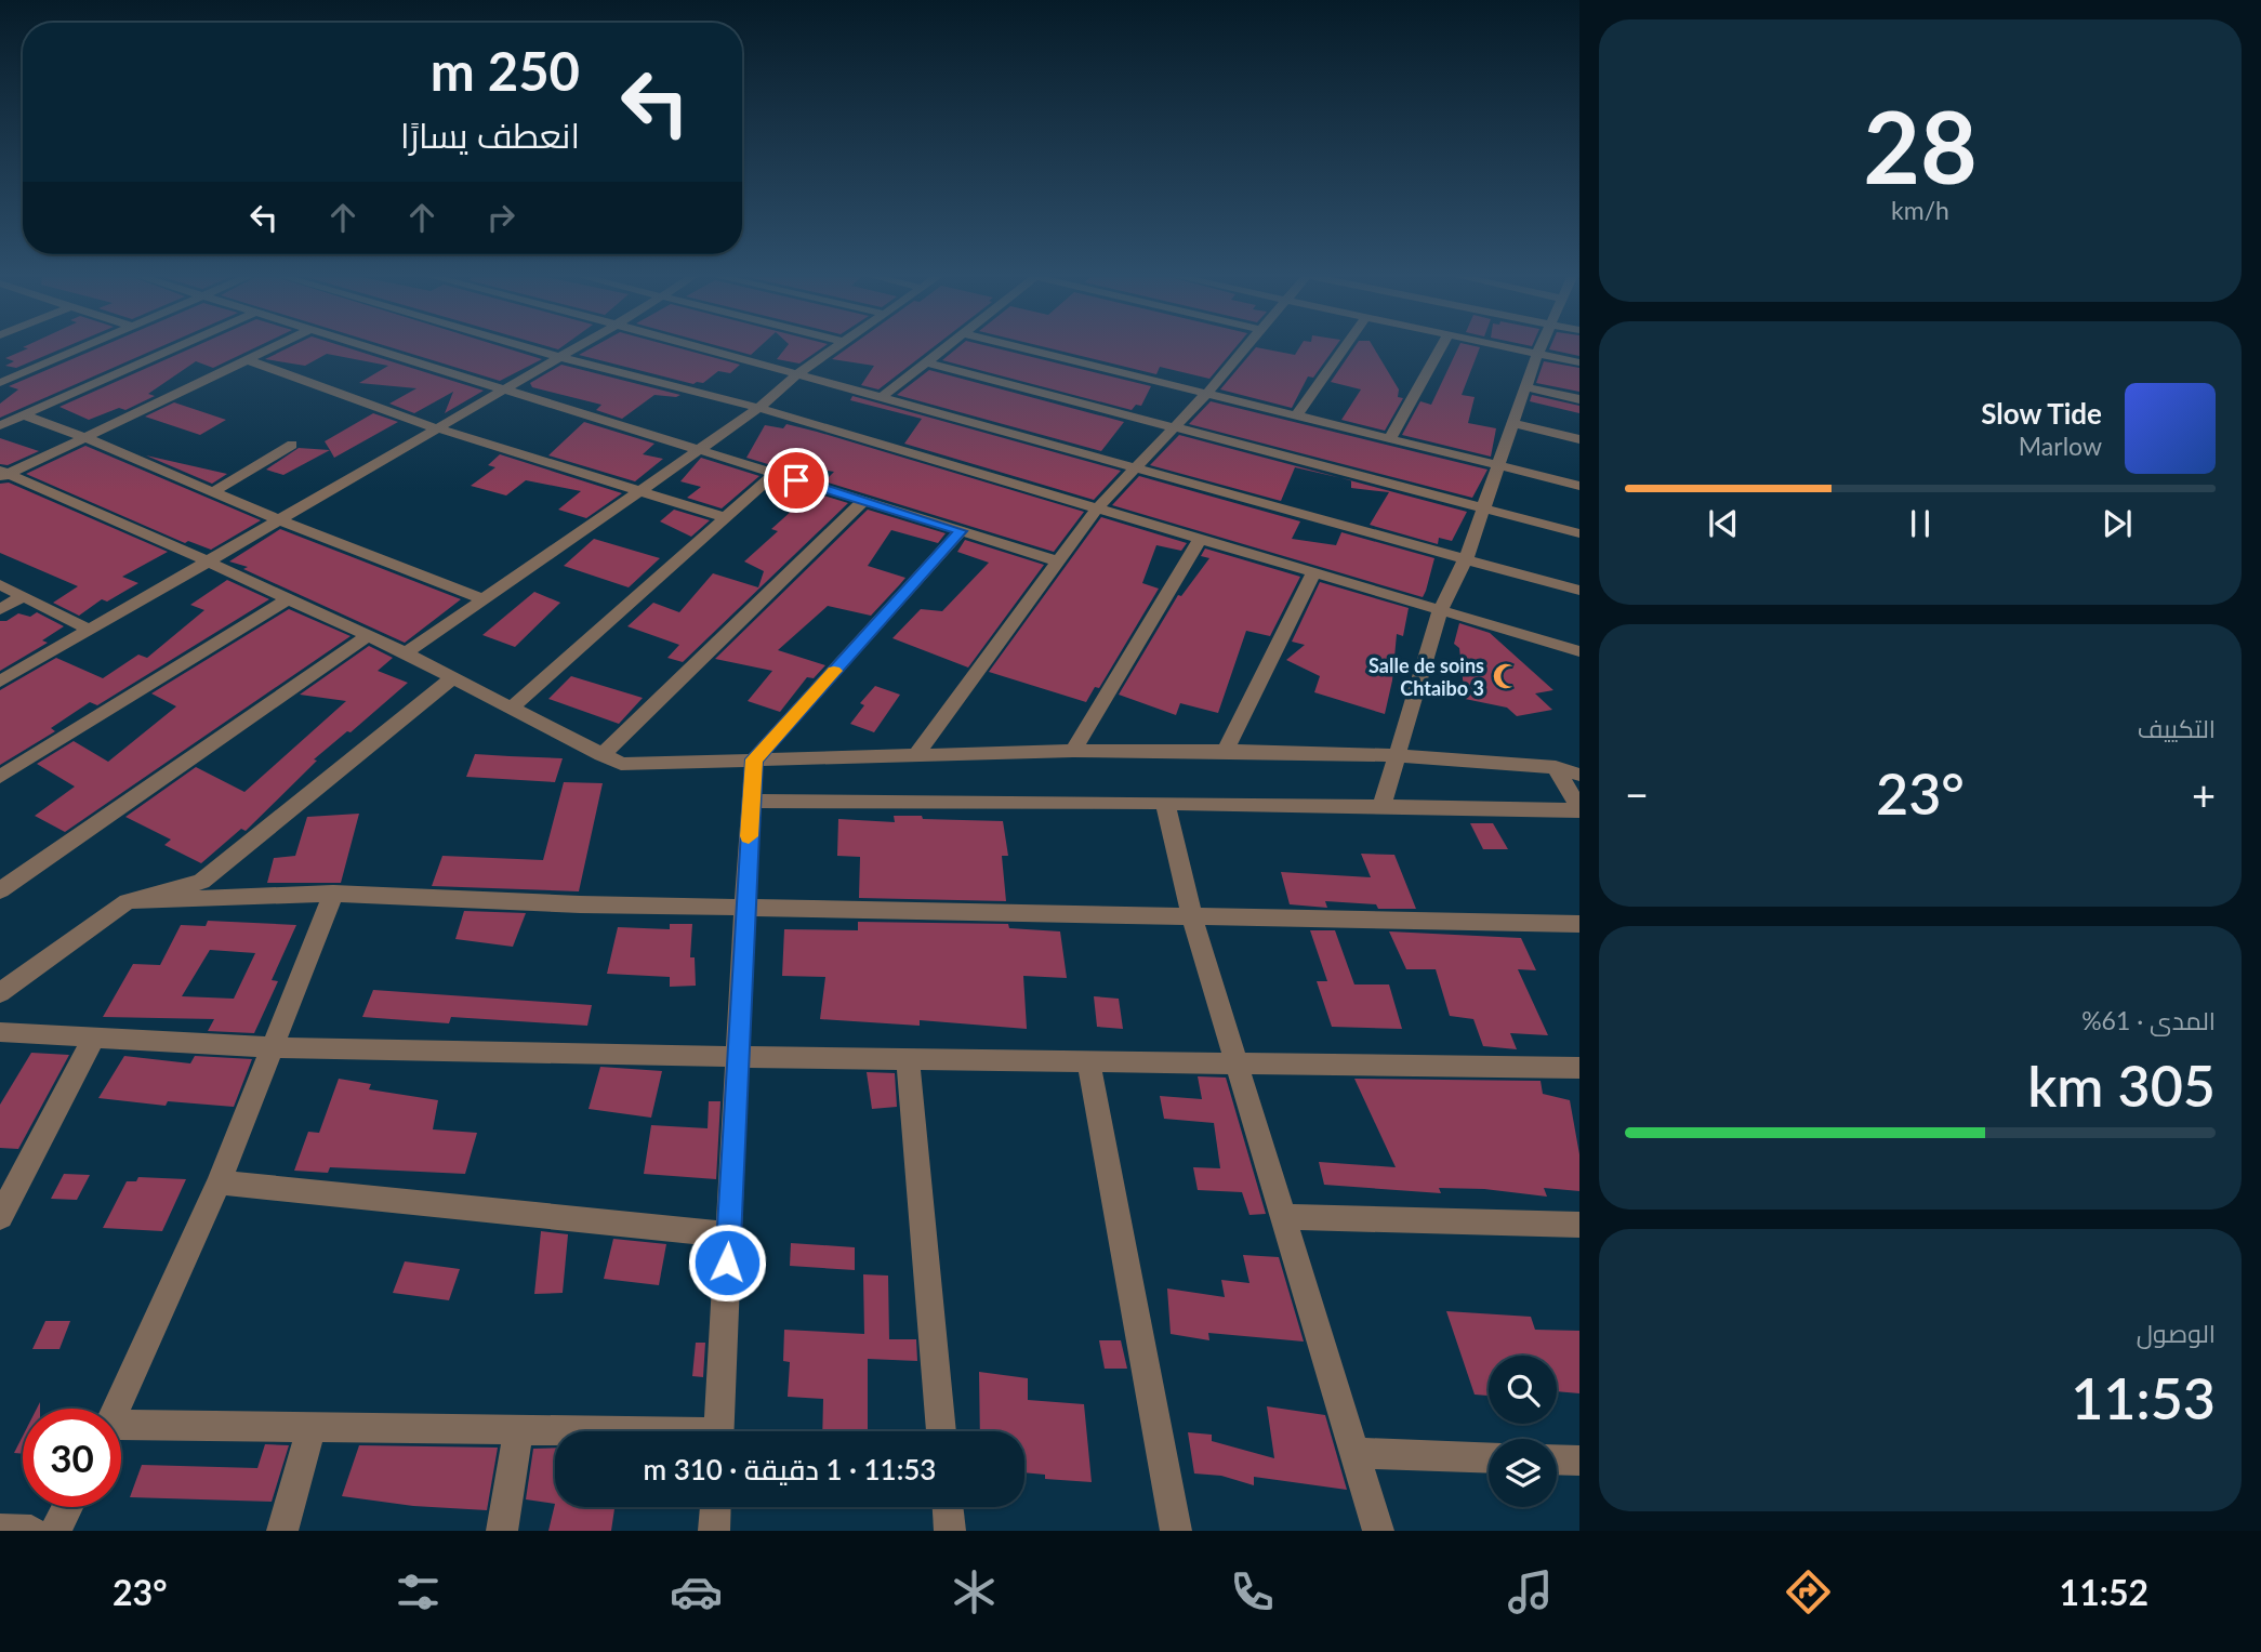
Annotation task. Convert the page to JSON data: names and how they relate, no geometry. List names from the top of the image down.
{
  "places": {
    "mosque": ["Salle de soins Chtaibo 3"]
  },
  "page": {
    "tile": [
      ["28", "km/h"],
      "التكييف",
      ["المدى · 61%", "305 km"],
      ["الوصول", "11:53"]
    ],
    "turn": ["250 m", "انعطف يسارًا"],
    "song": ["Slow Tide", "Marlow"],
    "heat": ["−", "23°", "+"],
    "limit": "30",
    "trip": "11:53 · 1 دقيقة · 310 m",
    "tabs": ["11:52", "23°"]
  }
}
